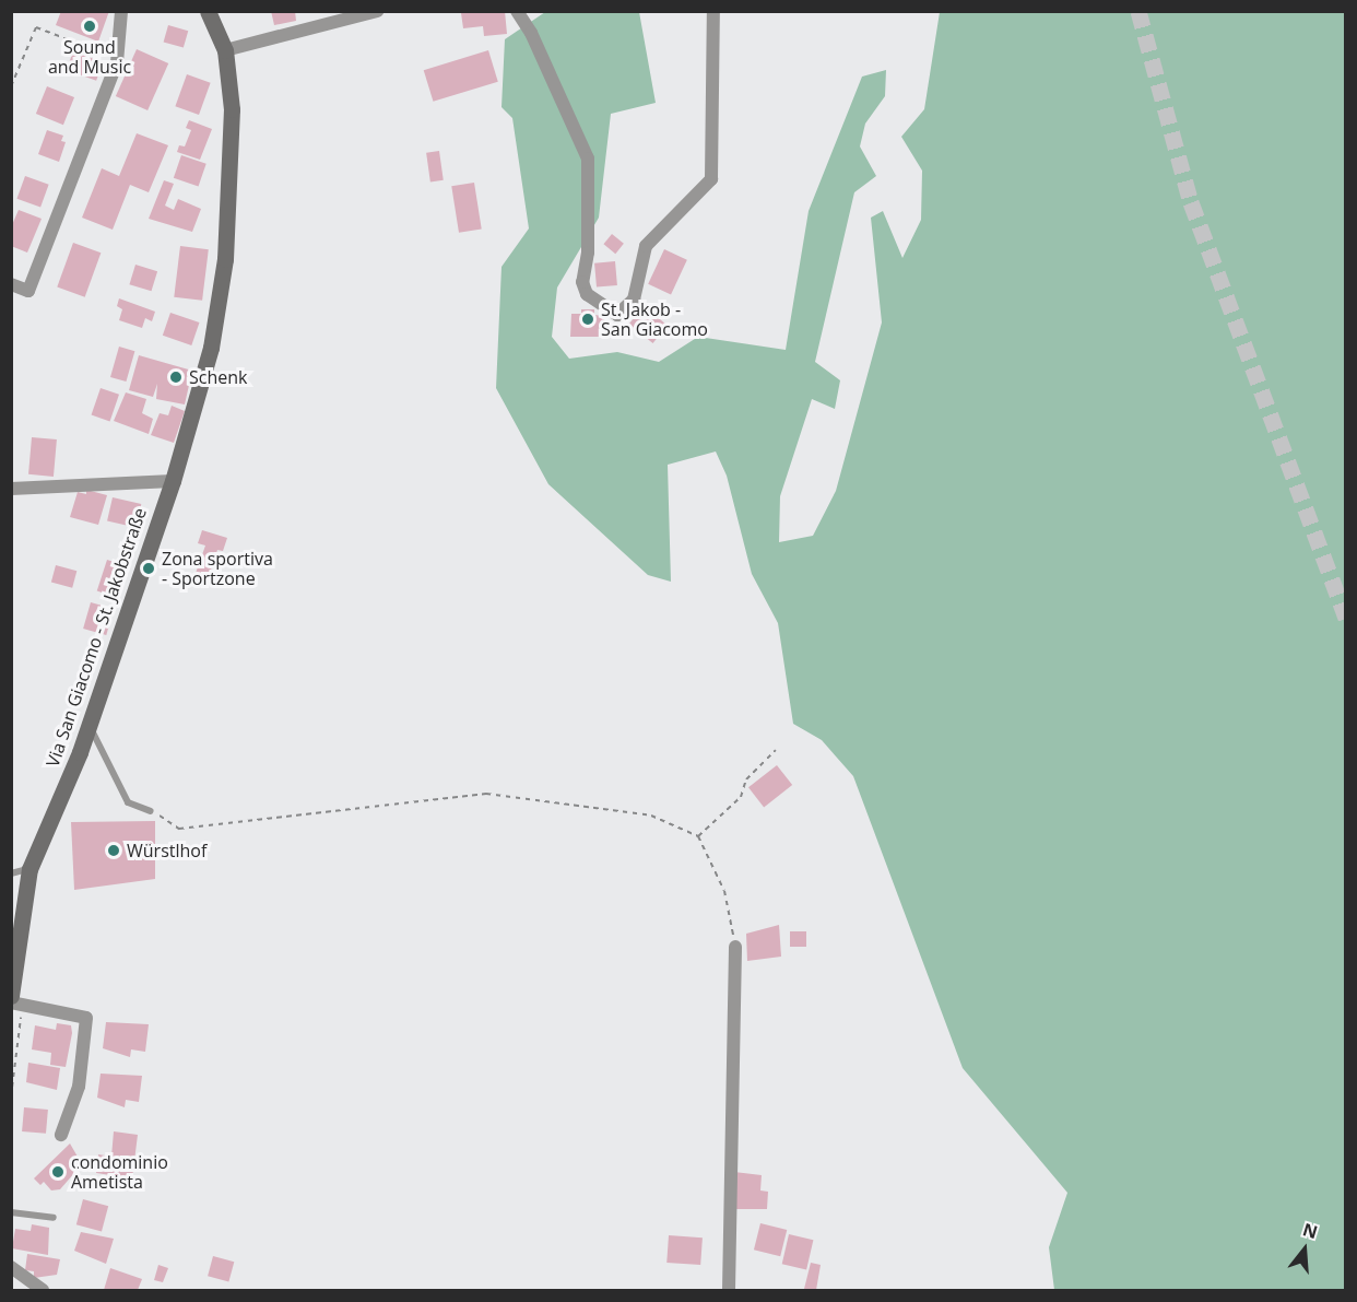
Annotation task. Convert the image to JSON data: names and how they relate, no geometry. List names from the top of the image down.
{
  "streets": {
    "street": ["Via San Giacomo - St. Jakobstraße"]
  },
  "places": [
    "Sound and Music",
    "St. Jakob - San Giacomo",
    "Schenk",
    "Zona sportiva - Sportzone",
    "Würstlhof",
    "condominio Ametista"
  ],
  "north": "top"
}
